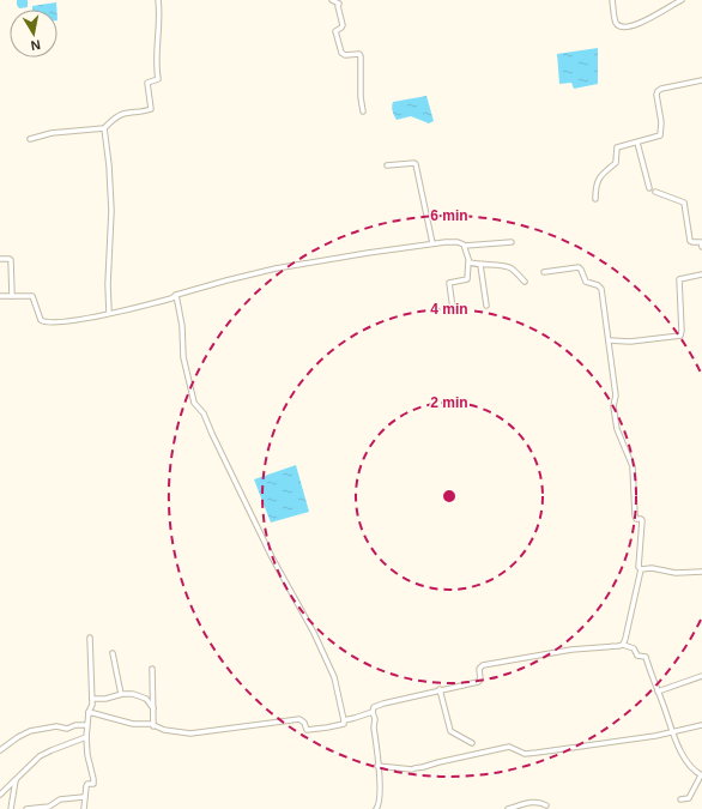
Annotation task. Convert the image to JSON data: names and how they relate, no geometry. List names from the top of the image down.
{
  "north": "bottom",
  "rings": ["6 min", "4 min", "2 min"]
}
